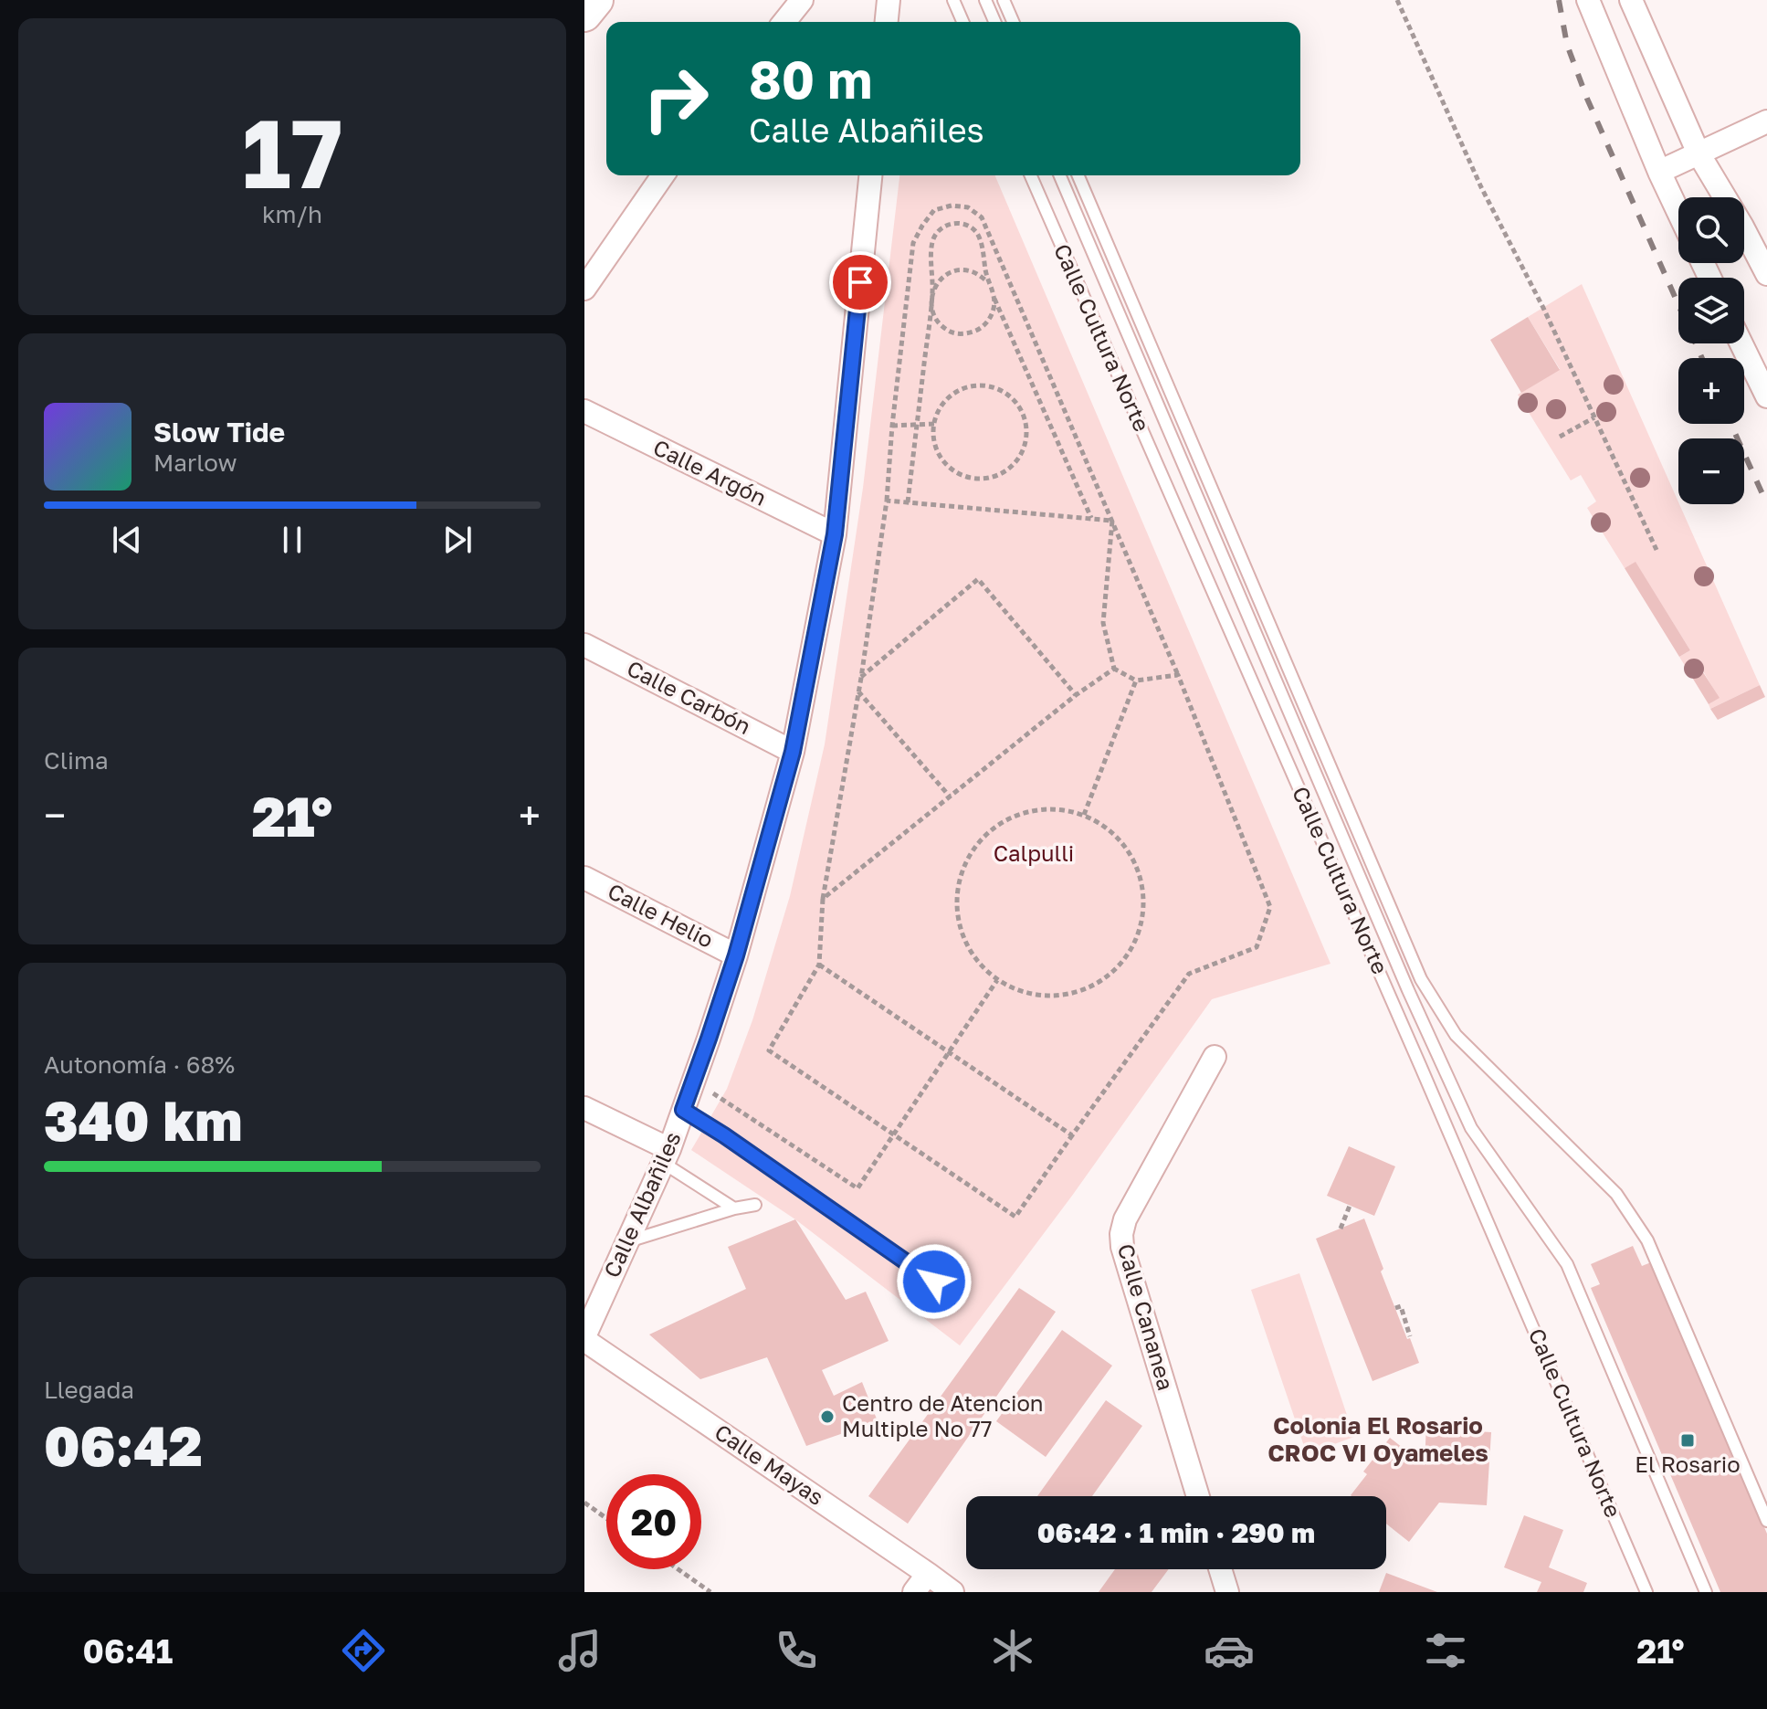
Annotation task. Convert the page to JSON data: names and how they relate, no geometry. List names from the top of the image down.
{
  "streets": {
    "street": [
      "Calle Argón",
      "Calle Carbón",
      "Calle Helio",
      "Calle Albañiles",
      "Calle Cananea",
      "Calle Mayas"
    ],
    "lane": ["Calle Cultura Norte"]
  },
  "crossings": [
    ["Calle Argón", "Calle Albañiles"],
    ["Calle Carbón", "Calle Albañiles"],
    ["Calle Helio", "Calle Albañiles"],
    ["Calle Albañiles", "Calle Mayas"]
  ],
  "districts": ["Colonia El Rosario CROC VI Oyameles"],
  "parks": ["Calpulli"],
  "places": {
    "other": ["Centro de Atencion Multiple No 77"],
    "transit": ["El Rosario"]
  },
  "page": {
    "tile": [
      ["17", "km/h"],
      "Clima",
      ["Autonomía · 68%", "340 km"],
      ["Llegada", "06:42"]
    ],
    "turn": ["80 m", "Calle Albañiles"],
    "map_buttons": ["+", "−"],
    "song": ["Slow Tide", "Marlow"],
    "heat": ["−", "21°", "+"],
    "limit": "20",
    "trip": "06:42 · 1 min · 290 m",
    "tabs": ["06:41", "21°"]
  }
}
